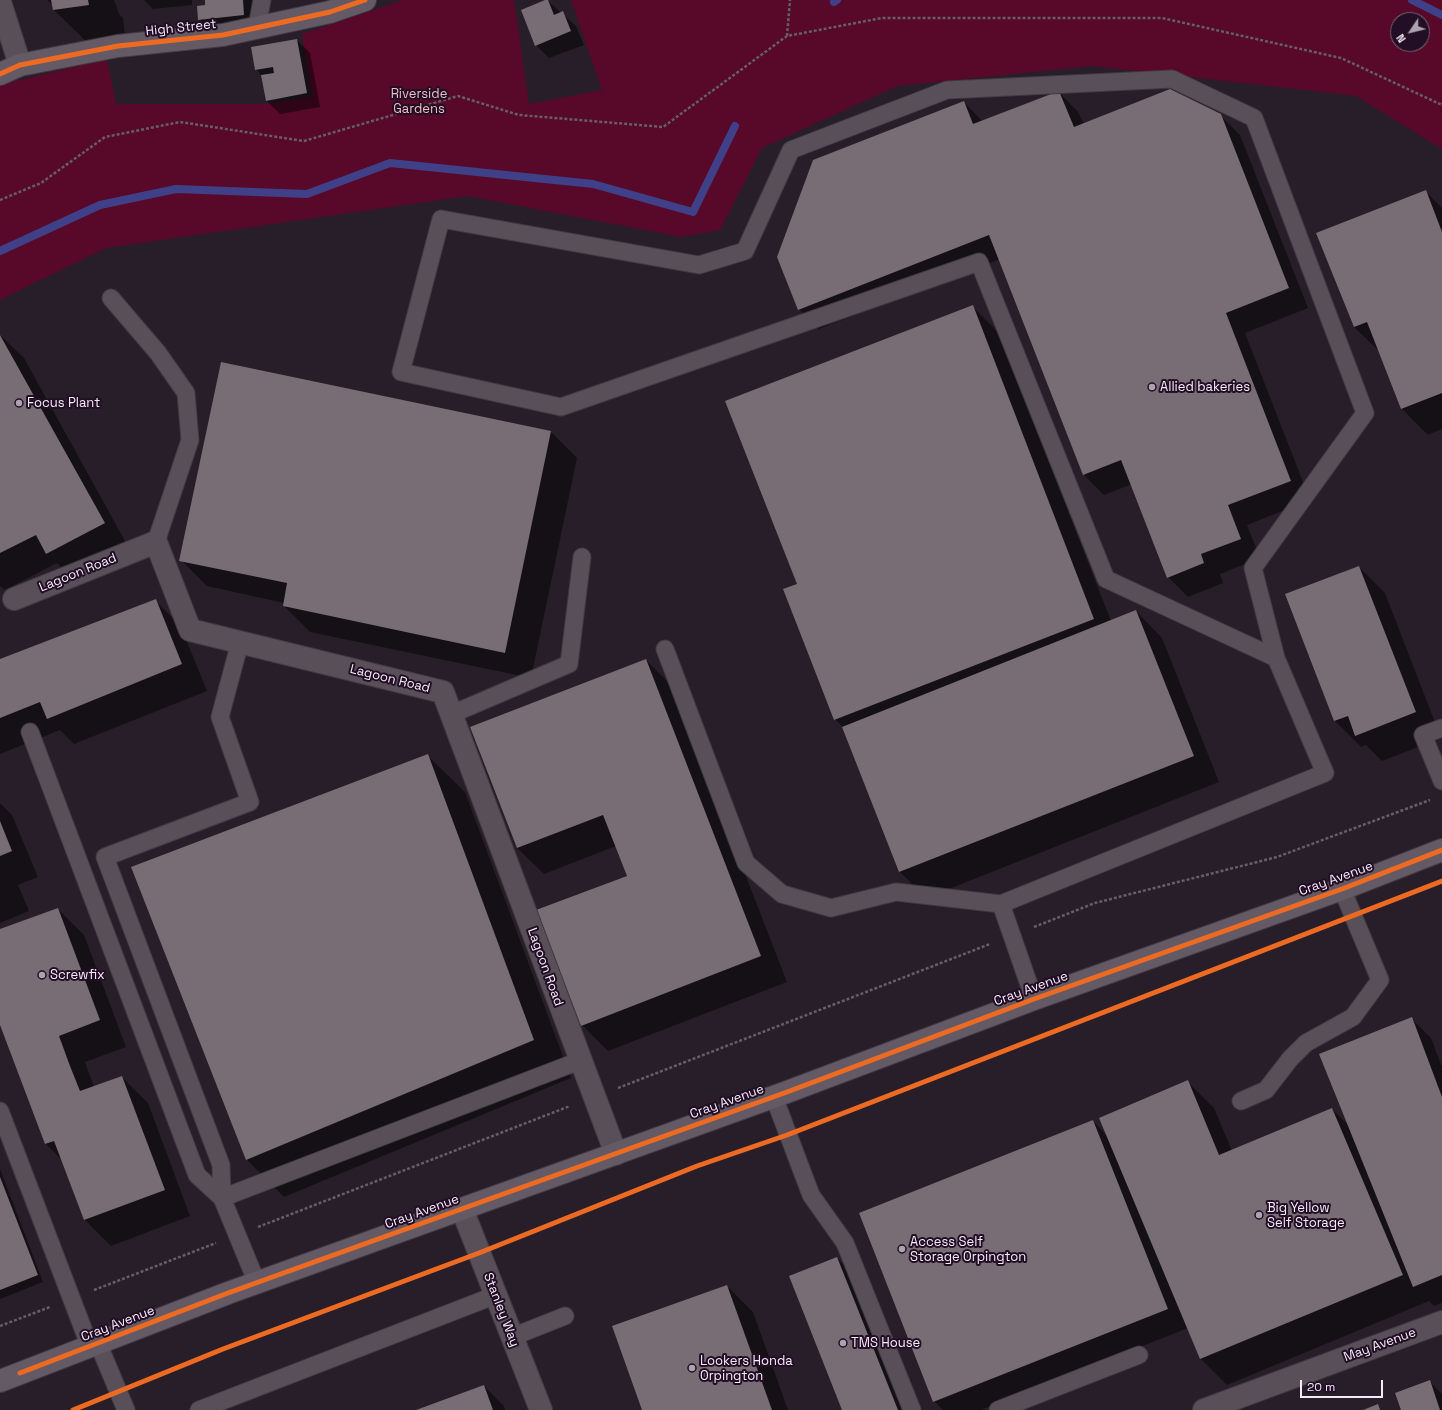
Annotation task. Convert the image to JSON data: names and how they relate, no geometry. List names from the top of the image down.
{
  "streets": {
    "main road": ["Cray Avenue"],
    "street": [
      "High Street",
      "Lagoon Road",
      "Stanley Way",
      "May Avenue"
    ]
  },
  "crossings": [
    ["Lagoon Road", "Cray Avenue"],
    ["Cray Avenue", "Stanley Way"]
  ],
  "parks": ["Riverside Gardens"],
  "places": [
    "Allied bakeries",
    "Focus Plant",
    "Screwfix",
    "Big Yellow Self Storage",
    "Access Self Storage Orpington",
    "TMS House",
    "Lookers Honda Orpington"
  ],
  "scale_bar": "20 m",
  "north": "bottom left"
}
